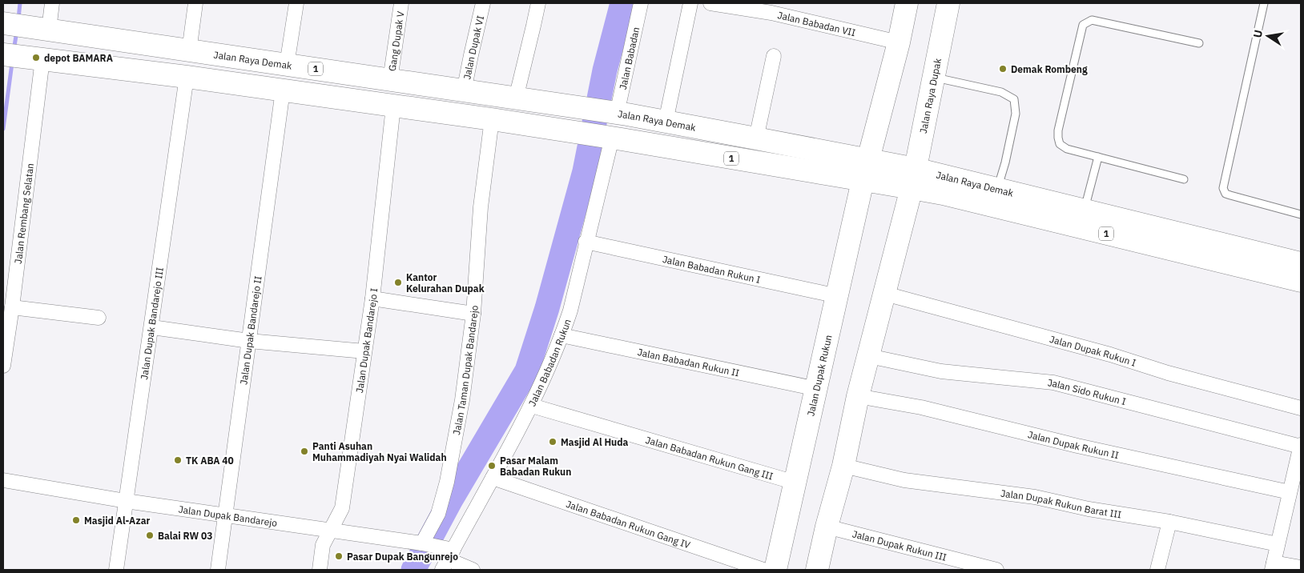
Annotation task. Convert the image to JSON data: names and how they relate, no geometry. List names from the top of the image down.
{
  "streets": {
    "main road": [
      "Jalan Raya Demak",
      "1",
      "Jalan Raya Dupak",
      "Jalan Dupak Rukun"
    ],
    "street": [
      "Jalan Babadan VII",
      "Gang Dupak V",
      "Jalan Dupak VI",
      "Jalan Babadan",
      "Jalan Rembang Selatan",
      "Jalan Babadan Rukun I",
      "Jalan Dupak Bandarejo III",
      "Jalan Dupak Bandarejo II",
      "Jalan Dupak Bandarejo I",
      "Jalan Dupak Rukun I",
      "Jalan Babadan Rukun",
      "Jalan Babadan Rukun II",
      "Jalan Taman Dupak Bandarejo",
      "Jalan Sido Rukun I",
      "Jalan Dupak Rukun II",
      "Jalan Babadan Rukun Gang III",
      "Jalan Dupak Rukun Barat III",
      "Jalan Dupak Bandarejo",
      "Jalan Babadan Rukun Gang IV",
      "Jalan Dupak Rukun III"
    ]
  },
  "crossings": [
    ["Gang Dupak V", "Jalan Raya Demak"],
    ["Jalan Dupak VI", "Jalan Raya Demak"],
    ["Jalan Babadan", "Jalan Raya Demak"],
    ["Jalan Raya Demak", "Jalan Raya Dupak"],
    ["Jalan Raya Demak", "Jalan Rembang Selatan"],
    ["Jalan Raya Demak", "Jalan Dupak Bandarejo III"],
    ["Jalan Raya Demak", "Jalan Dupak Bandarejo II"],
    ["Jalan Raya Demak", "Jalan Dupak Bandarejo I"],
    ["Jalan Raya Demak", "Jalan Babadan Rukun"],
    ["Jalan Raya Demak", "Jalan Taman Dupak Bandarejo"],
    ["Jalan Raya Demak", "Jalan Dupak Rukun"],
    ["Jalan Babadan Rukun I", "Jalan Babadan Rukun"],
    ["Jalan Babadan Rukun I", "Jalan Dupak Rukun"],
    ["Jalan Dupak Bandarejo III", "Jalan Dupak Bandarejo"],
    ["Jalan Dupak Bandarejo II", "Jalan Dupak Bandarejo"],
    ["Jalan Dupak Bandarejo I", "Jalan Dupak Bandarejo"],
    ["Jalan Babadan Rukun", "Jalan Babadan Rukun II"],
    ["Jalan Babadan Rukun", "Jalan Babadan Rukun Gang III"],
    ["Jalan Babadan Rukun", "Jalan Dupak Bandarejo"],
    ["Jalan Babadan Rukun", "Jalan Babadan Rukun Gang IV"],
    ["Jalan Babadan Rukun II", "Jalan Dupak Rukun"],
    ["Jalan Taman Dupak Bandarejo", "Jalan Dupak Bandarejo"],
    ["Jalan Dupak Rukun", "Jalan Babadan Rukun Gang III"]
  ],
  "places": [
    "depot BAMARA",
    "Demak Rombeng",
    "Kantor Kelurahan Dupak",
    "Masjid Al Huda",
    "Panti Asuhan Muhammadiyah Nyai Walidah",
    "TK ABA 40",
    "Pasar Malam Babadan Rukun",
    "Masjid Al-Azar",
    "Balai RW 03",
    "Pasar Dupak Bangunrejo"
  ],
  "north": "left"
}
